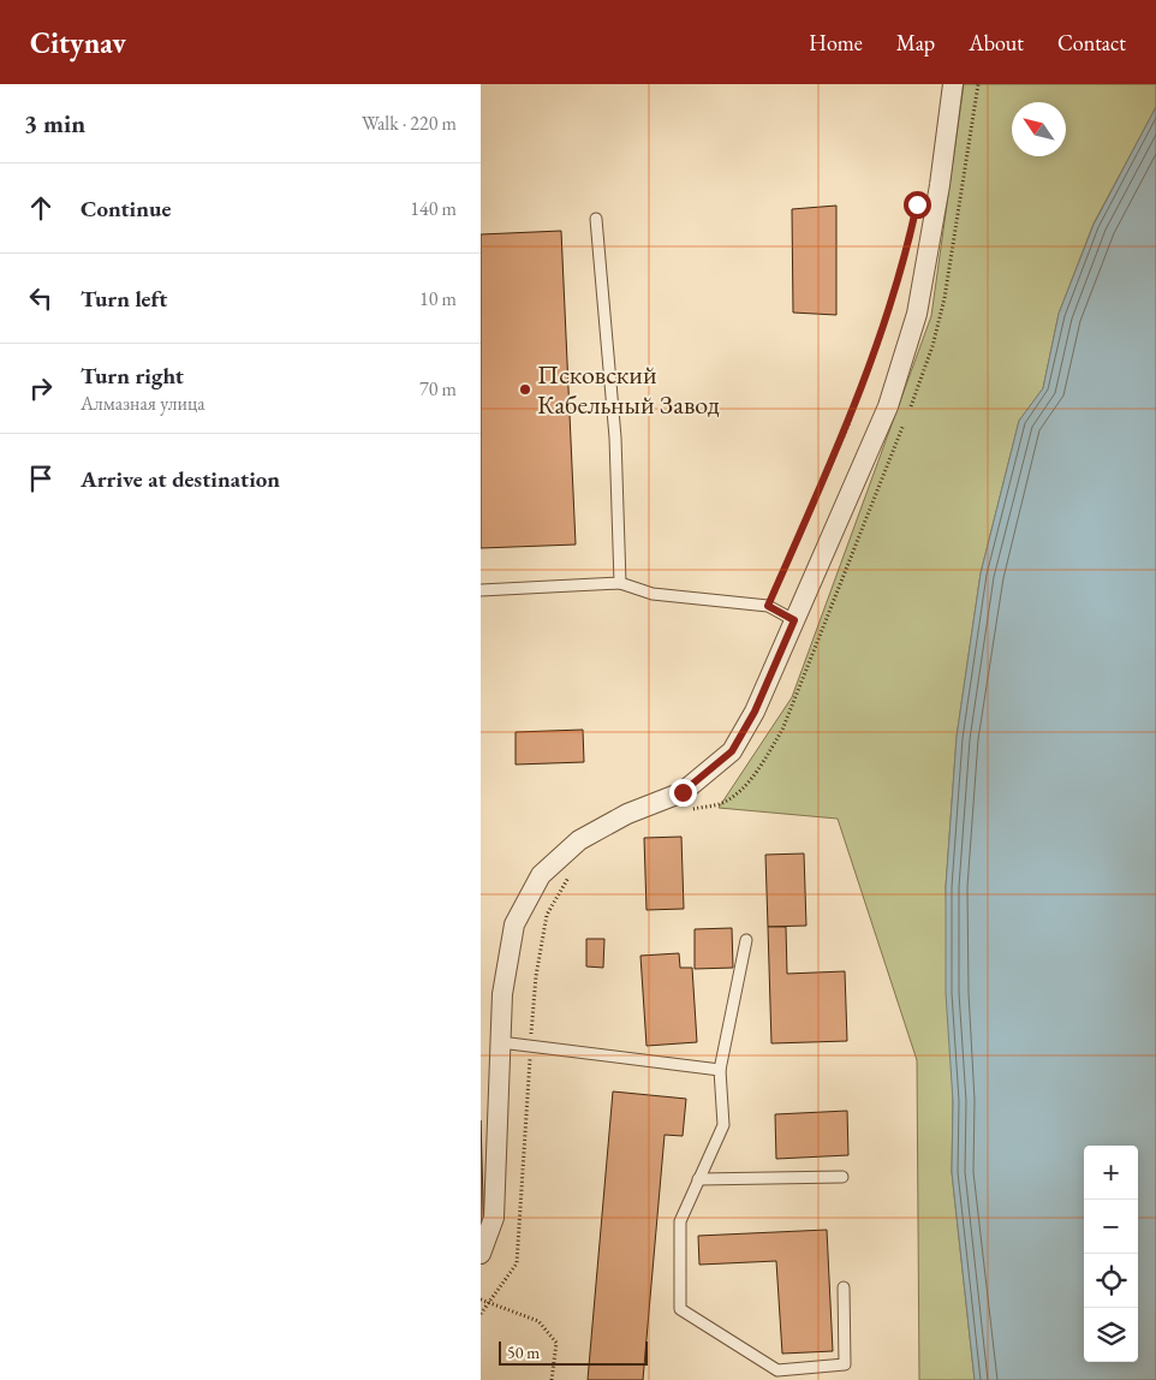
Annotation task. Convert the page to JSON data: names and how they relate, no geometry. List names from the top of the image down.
{
  "places": ["Псковский Кабельный Завод"],
  "scale_bar": "50 m",
  "north": "top left",
  "page": {
    "header": "Citynav",
    "nav": [
      "Home",
      "Map",
      "About",
      "Contact"
    ],
    "heading": ["3 min", "Walk · 220 m"],
    "list": [
      ["Continue", "140 m"],
      ["Turn left", "10 m"],
      ["Turn right", "Алмазная улица", "70 m"],
      "Arrive at destination"
    ],
    "map_buttons": ["+", "−"],
    "scale": "50 m"
  }
}
